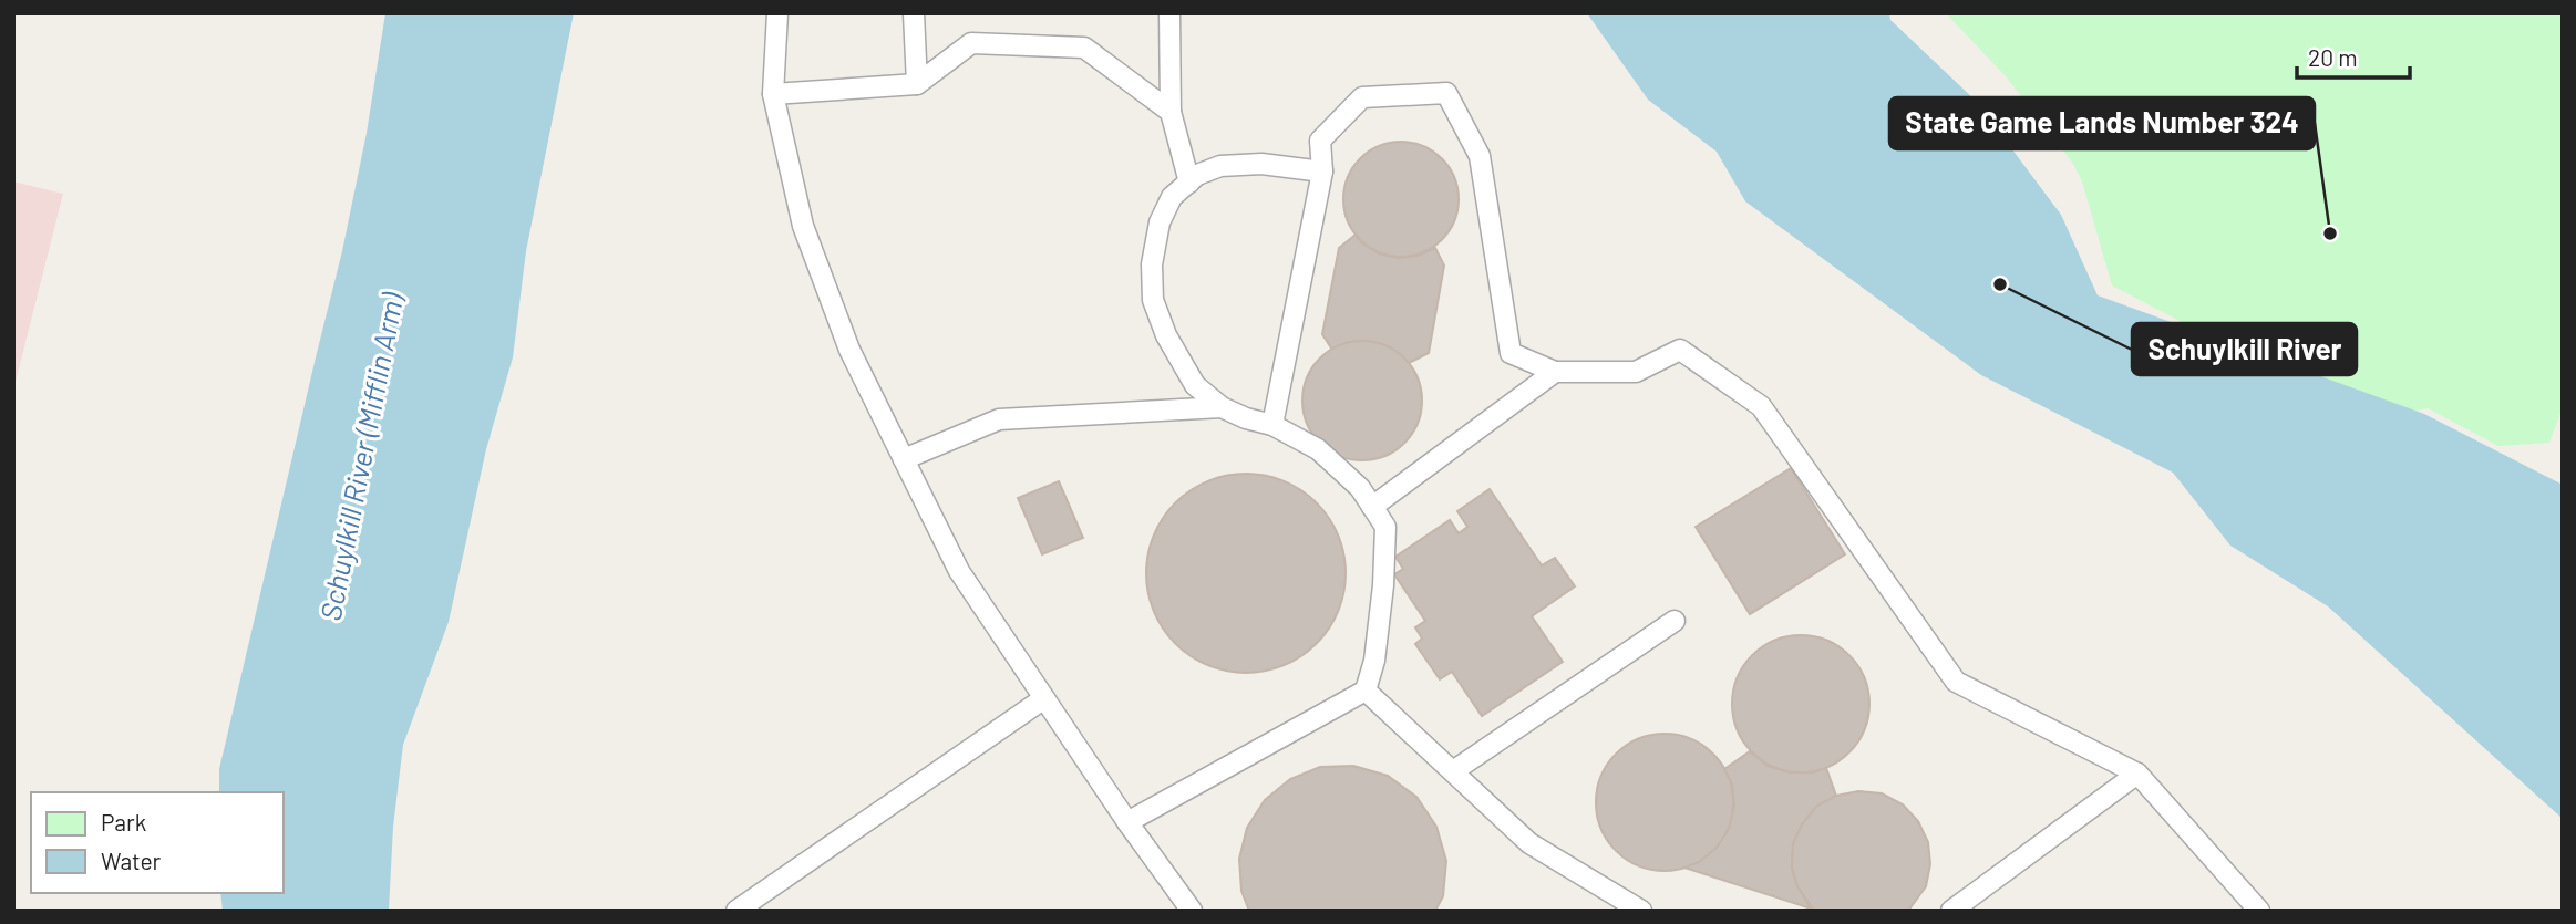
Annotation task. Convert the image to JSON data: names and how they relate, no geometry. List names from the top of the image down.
{
  "water": ["Schuylkill River (Mifflin Arm)"],
  "places": ["State Game Lands Number 324", "Schuylkill River"],
  "legend": ["Park", "Water"],
  "scale_bar": "20 m"
}
